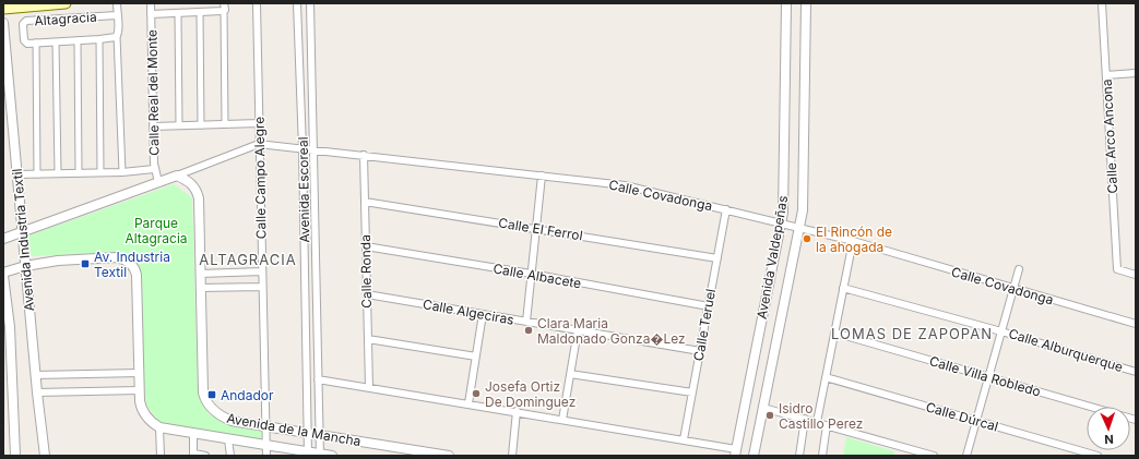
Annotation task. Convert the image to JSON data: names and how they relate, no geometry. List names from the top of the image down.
{
  "streets": {
    "street": [
      "Altagracia",
      "Calle Real del Monte",
      "Calle Arco Ancona",
      "Calle Campo Alegre",
      "Avenida Escoreal",
      "Calle Covadonga",
      "Calle El Ferrol",
      "Avenida Industria Textil",
      "Avenida Valdepeñas",
      "Calle Ronda",
      "Calle Albacete",
      "Calle Algeciras",
      "Calle Teruel",
      "Calle Alburquerque",
      "Calle Villa Robledo",
      "Calle Dúrcal",
      "Avenida de la Mancha"
    ]
  },
  "crossings": [
    ["Calle Campo Alegre", "Calle Covadonga"],
    ["Calle Campo Alegre", "Avenida de la Mancha"],
    ["Avenida Escoreal", "Calle Covadonga"],
    ["Avenida Escoreal", "Avenida de la Mancha"],
    ["Calle Covadonga", "Avenida Valdepeñas"],
    ["Calle Covadonga", "Calle Ronda"],
    ["Calle Covadonga", "Calle Teruel"],
    ["Calle Covadonga", "Avenida de la Mancha"],
    ["Calle El Ferrol", "Calle Ronda"],
    ["Calle El Ferrol", "Calle Teruel"],
    ["Calle Ronda", "Calle Albacete"],
    ["Calle Ronda", "Calle Algeciras"],
    ["Calle Albacete", "Calle Teruel"],
    ["Calle Algeciras", "Calle Teruel"]
  ],
  "districts": ["ALTAGRACIA", "LOMAS DE ZAPOPAN"],
  "parks": ["Parque Altagracia"],
  "places": {
    "other": [
      "El Rincón de la ahogada",
      "Clara Maria Maldonado Gonza�Lez",
      "Josefa Ortiz De Dominguez",
      "Isidro Castillo Perez"
    ],
    "transit": ["Av. Industria Textil", "Andador"]
  },
  "north": "bottom"
}
